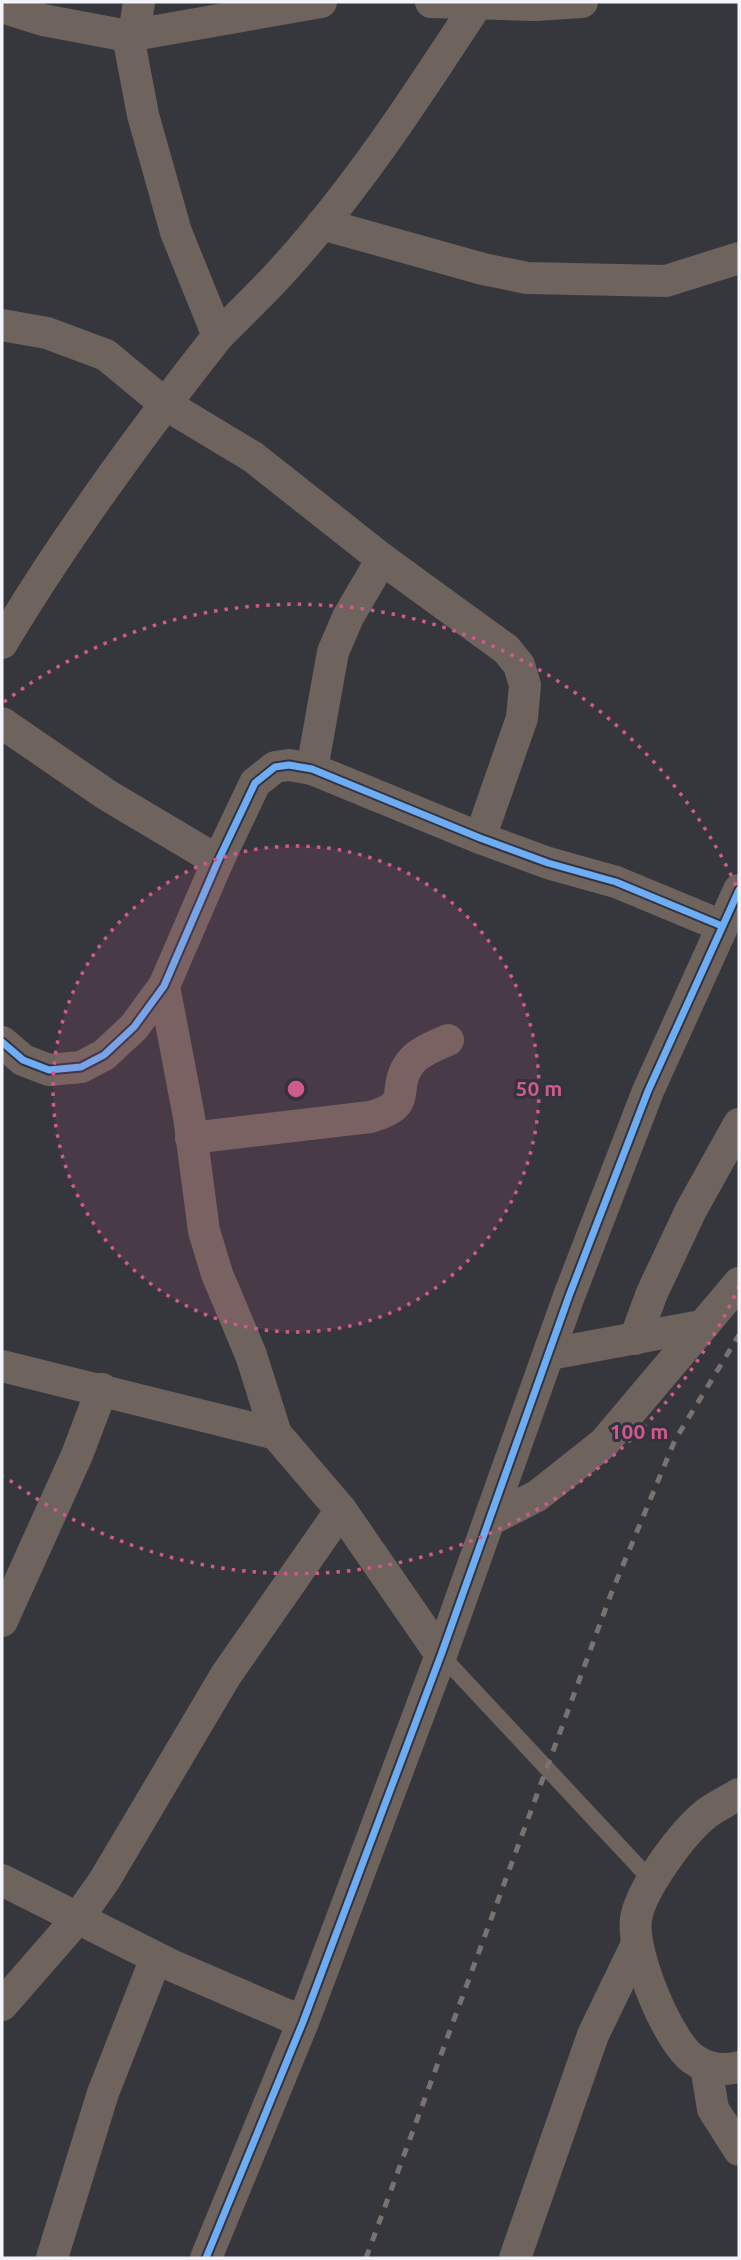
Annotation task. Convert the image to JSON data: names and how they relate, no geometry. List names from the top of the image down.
{
  "rings": ["50 m", "100 m"]
}
